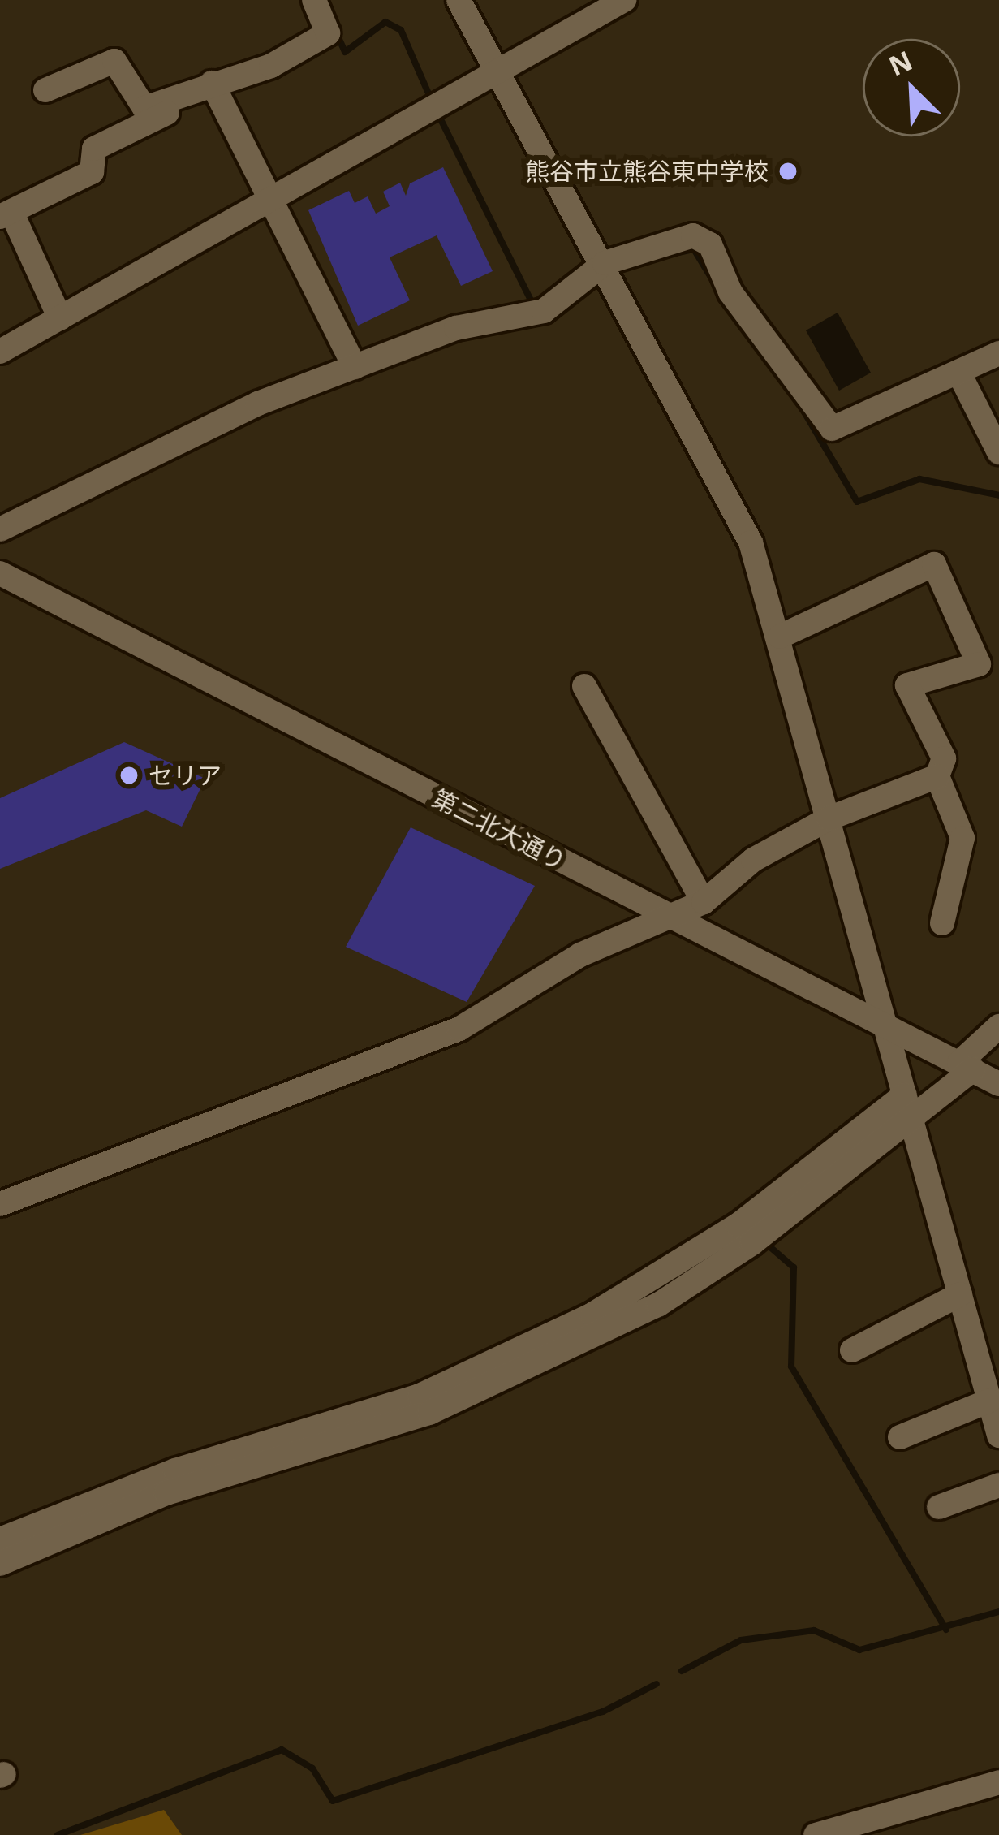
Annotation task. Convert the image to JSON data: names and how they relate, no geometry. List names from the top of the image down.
{
  "streets": {
    "street": ["第二北大通り"]
  },
  "places": ["熊谷市立熊谷東中学校", "セリア"],
  "north": "top left"
}
